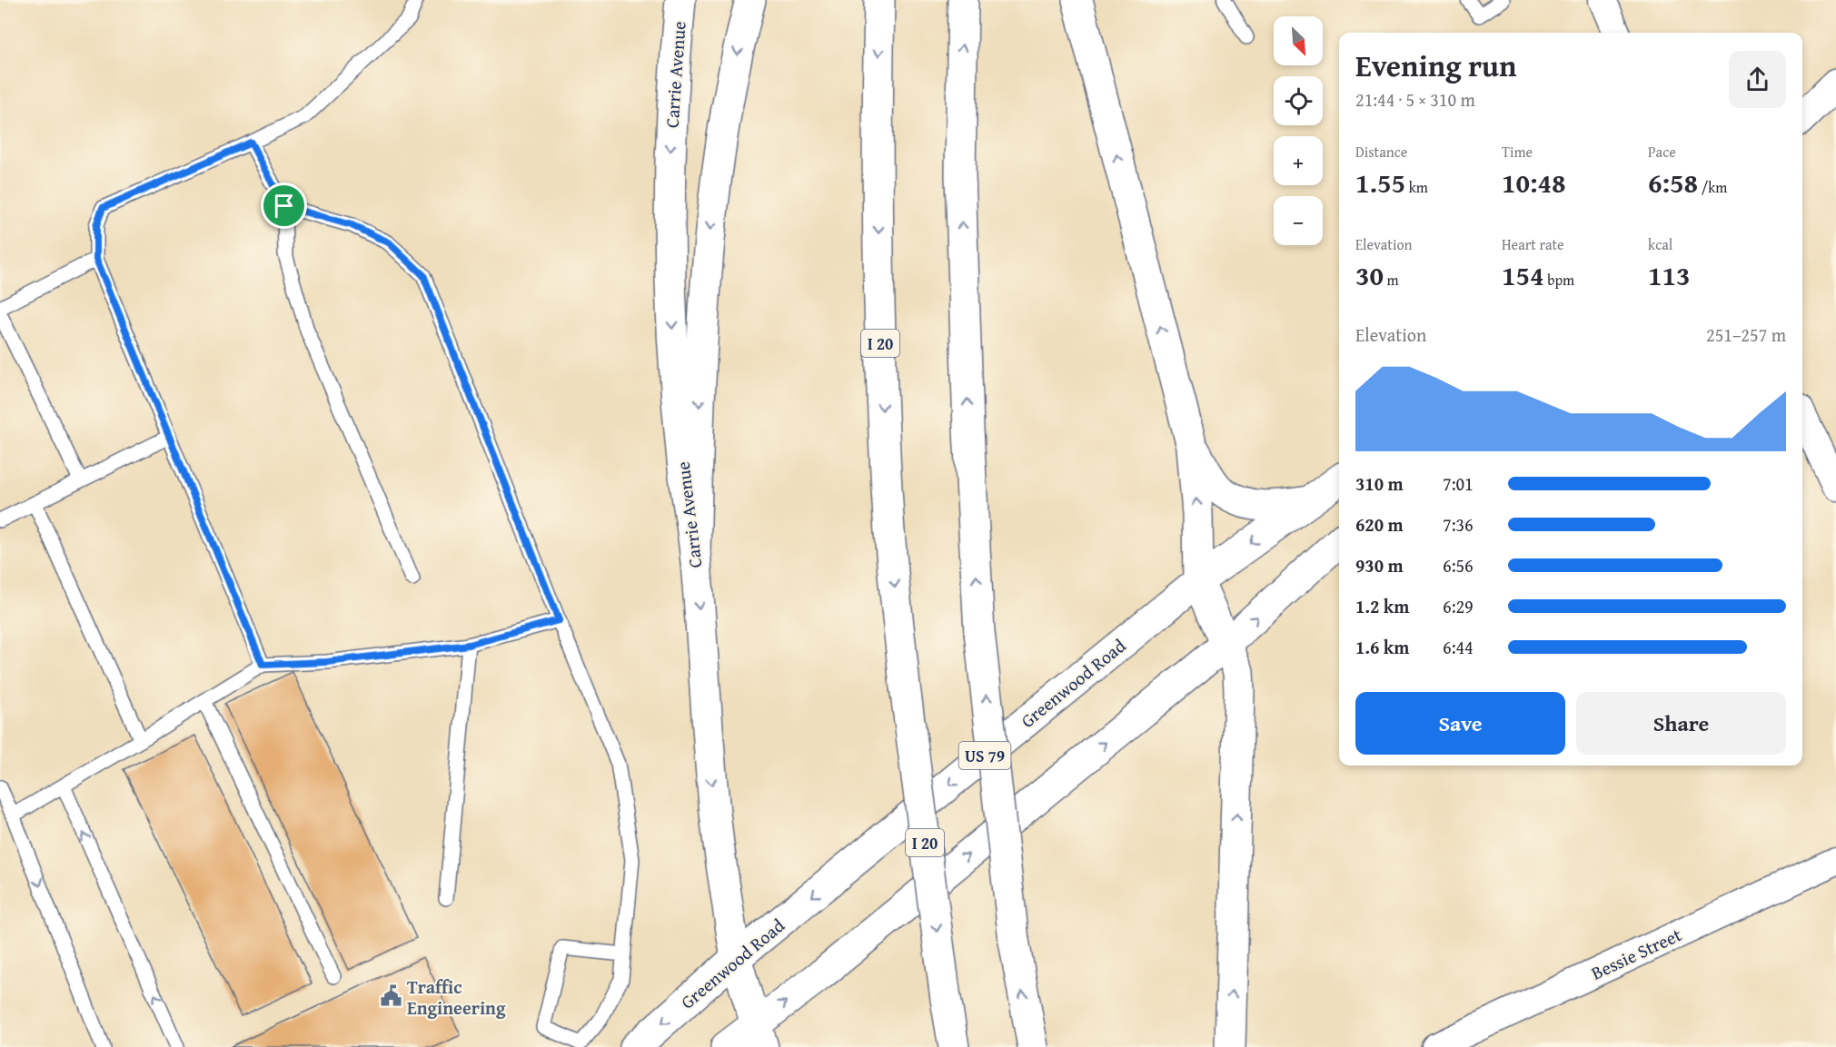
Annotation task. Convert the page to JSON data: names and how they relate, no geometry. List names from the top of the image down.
{
  "streets": {
    "main road": [
      "Carrie Avenue",
      "I 20",
      "Greenwood Road",
      "US 79"
    ],
    "street": ["Bessie Street"]
  },
  "crossings": [
    ["Carrie Avenue", "Greenwood Road"]
  ],
  "places": {
    "public building": ["Traffic Engineering"]
  },
  "north": "bottom right",
  "page": {
    "map_buttons": ["+", "−"],
    "heading": ["Evening run", "21:44 · 5 × 310 m"],
    "stats": [
      ["Distance", "1.55 km"],
      ["Time", "10:48"],
      ["Pace", "6:58 /km"],
      ["Elevation", "30 m"],
      ["Heart rate", "154 bpm"],
      ["kcal", "113"]
    ],
    "chart": ["Elevation", "251–257 m"],
    "list": [
      {
        "name": "310 m",
        "note": "7:01"
      },
      {
        "name": "620 m",
        "note": "7:36"
      },
      {
        "name": "930 m",
        "note": "6:56"
      },
      {
        "name": "1.2 km",
        "note": "6:29"
      },
      {
        "name": "1.6 km",
        "note": "6:44"
      }
    ],
    "buttons": ["Save", "Share"]
  }
}
